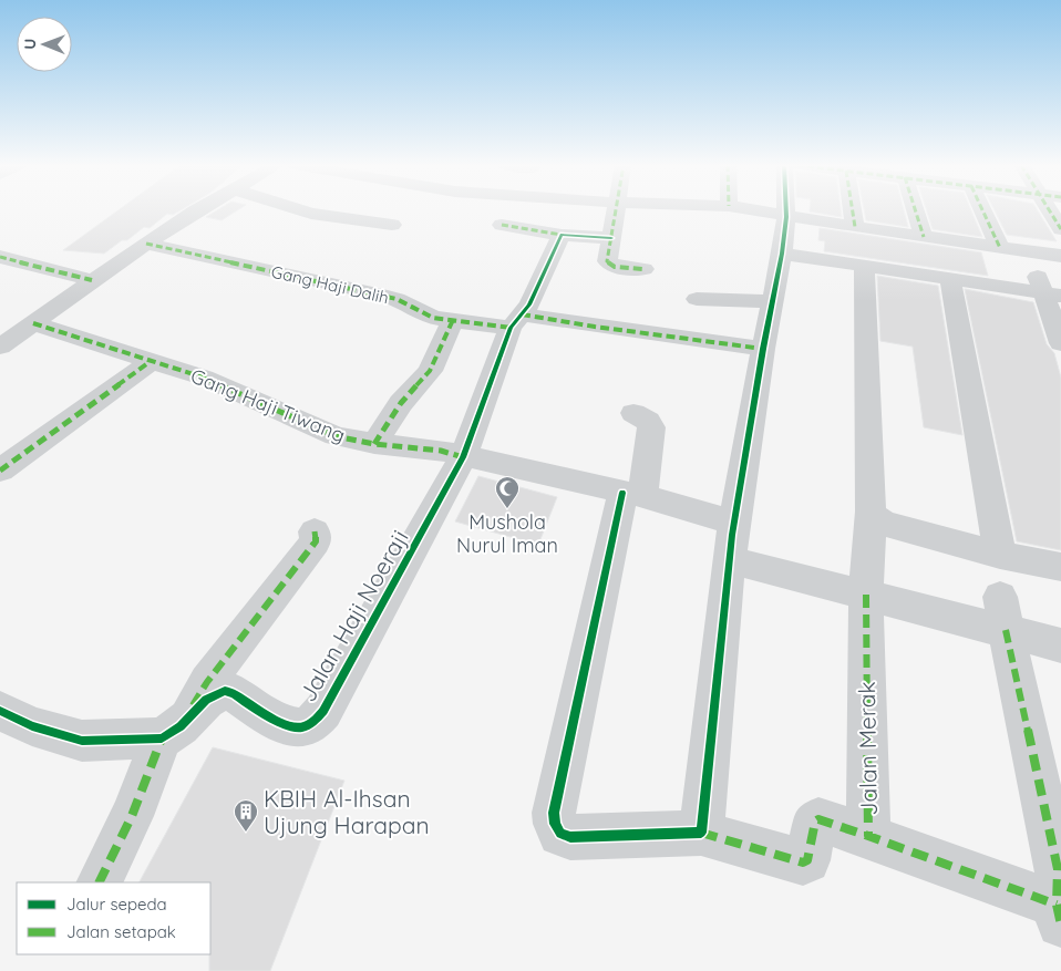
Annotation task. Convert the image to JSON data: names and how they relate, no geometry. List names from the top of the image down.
{
  "streets": {
    "street": [
      "Gang Haji Dalih",
      "Gang Haji Tiwang",
      "Jalan Haji Noeraji",
      "Jalan Merak"
    ]
  },
  "crossings": [
    ["Gang Haji Tiwang", "Jalan Haji Noeraji"],
    ["Gang Haji Tiwang", "Jalan Merak"]
  ],
  "places": {
    "mosque": ["Mushola Nurul Iman"],
    "building": ["KBIH Al-Ihsan Ujung Harapan"]
  },
  "legend": ["Jalur sepeda", "Jalan setapak"],
  "north": "left"
}
